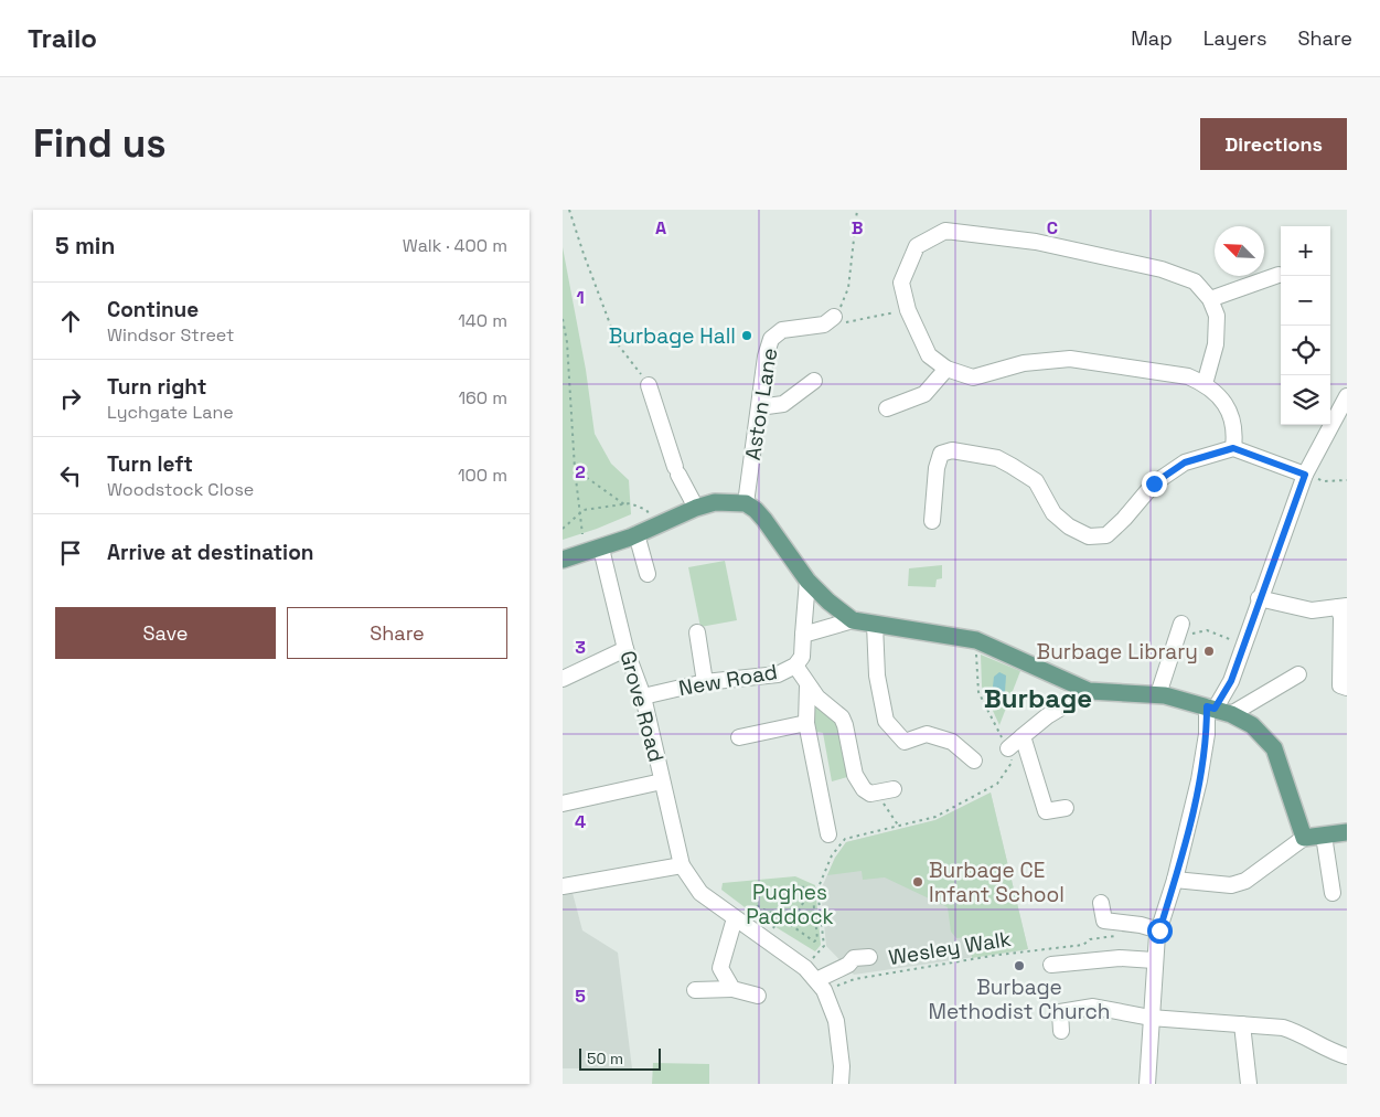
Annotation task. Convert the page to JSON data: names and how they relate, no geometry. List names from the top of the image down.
{
  "streets": {
    "street": ["Aston Lane", "New Road", "Grove Road"],
    "path": ["Wesley Walk"]
  },
  "crossings": [
    ["New Road", "Grove Road"],
    ["Grove Road", "Wesley Walk"]
  ],
  "districts": ["Burbage"],
  "parks": ["Pughes Paddock"],
  "places": [
    "Burbage Hall",
    "Burbage Library",
    "Burbage CE Infant School",
    "Burbage Methodist Church"
  ],
  "scale_bar": "50 m",
  "north": "top left",
  "page": {
    "header": "Trailo",
    "nav": ["Map", "Layers", "Share"],
    "buttons": [
      "Directions",
      ["Save", "Share"]
    ],
    "title": "Find us",
    "heading": ["5 min", "Walk · 400 m"],
    "map_buttons": ["+", "−"],
    "list": [
      ["Continue", "Windsor Street", "140 m"],
      ["Turn right", "Lychgate Lane", "160 m"],
      ["Turn left", "Woodstock Close", "100 m"],
      "Arrive at destination"
    ],
    "scale": "50 m"
  },
  "grid": {
    "columns": ["A", "B", "C"],
    "rows": [
      "1",
      "2",
      "3",
      "4",
      "5"
    ]
  }
}
